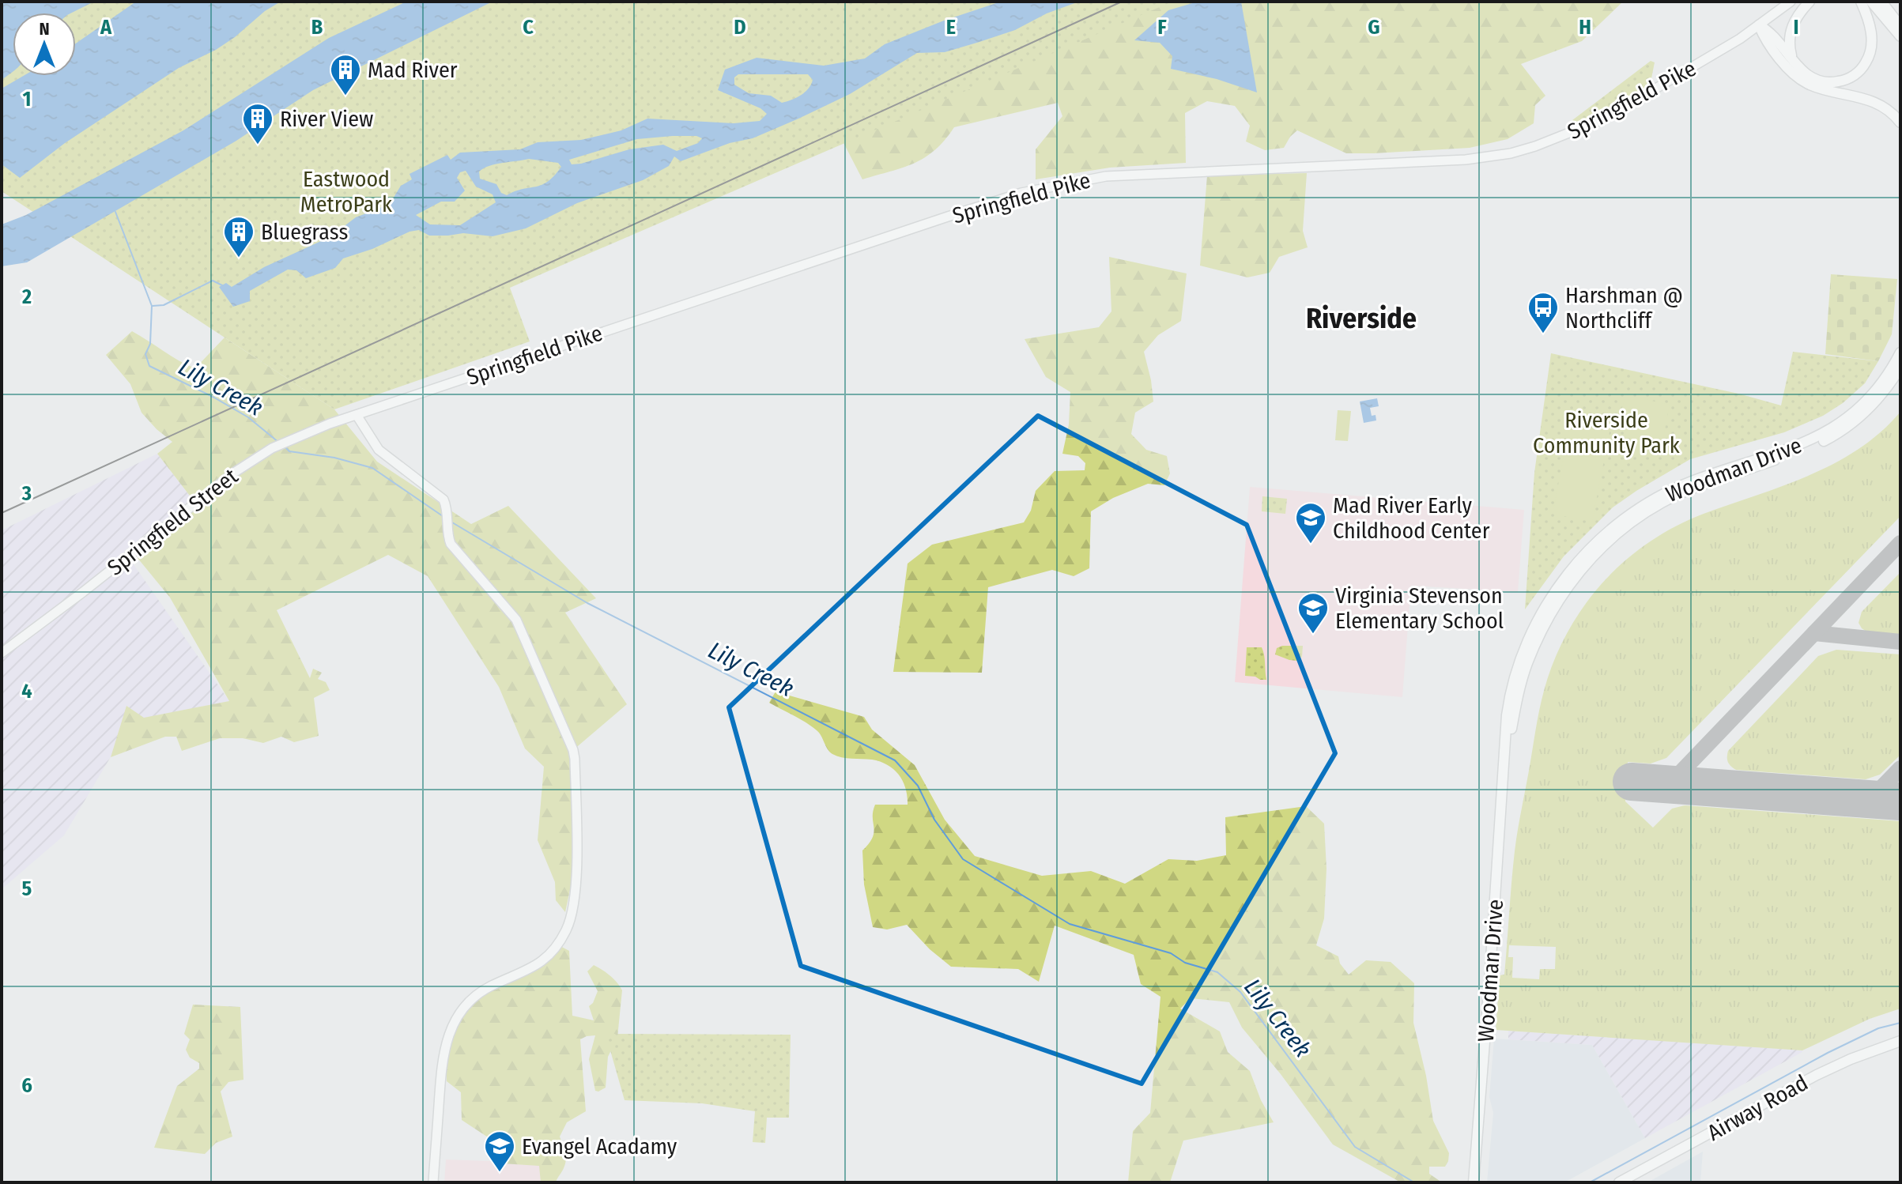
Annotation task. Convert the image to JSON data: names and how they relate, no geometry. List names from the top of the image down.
{
  "streets": {
    "main road": [
      "Springfield Pike",
      "Woodman Drive",
      "Springfield Street",
      "Airway Road"
    ]
  },
  "crossings": [
    ["Springfield Pike", "Springfield Street"]
  ],
  "districts": ["Riverside"],
  "water": ["Lily Creek"],
  "parks": ["Eastwood MetroPark", "Riverside Community Park"],
  "places": {
    "building": ["Mad River", "River View", "Bluegrass"],
    "bus stop": ["Harshman @ Northcliff"],
    "school or university": ["Mad River Early Childhood Center", "Virginia Stevenson Elementary School", "Evangel Acadamy"]
  },
  "north": "top",
  "grid": {
    "columns": [
      "A",
      "B",
      "C",
      "D",
      "E",
      "F",
      "G",
      "H",
      "I"
    ],
    "rows": [
      "1",
      "2",
      "3",
      "4",
      "5",
      "6"
    ]
  }
}
